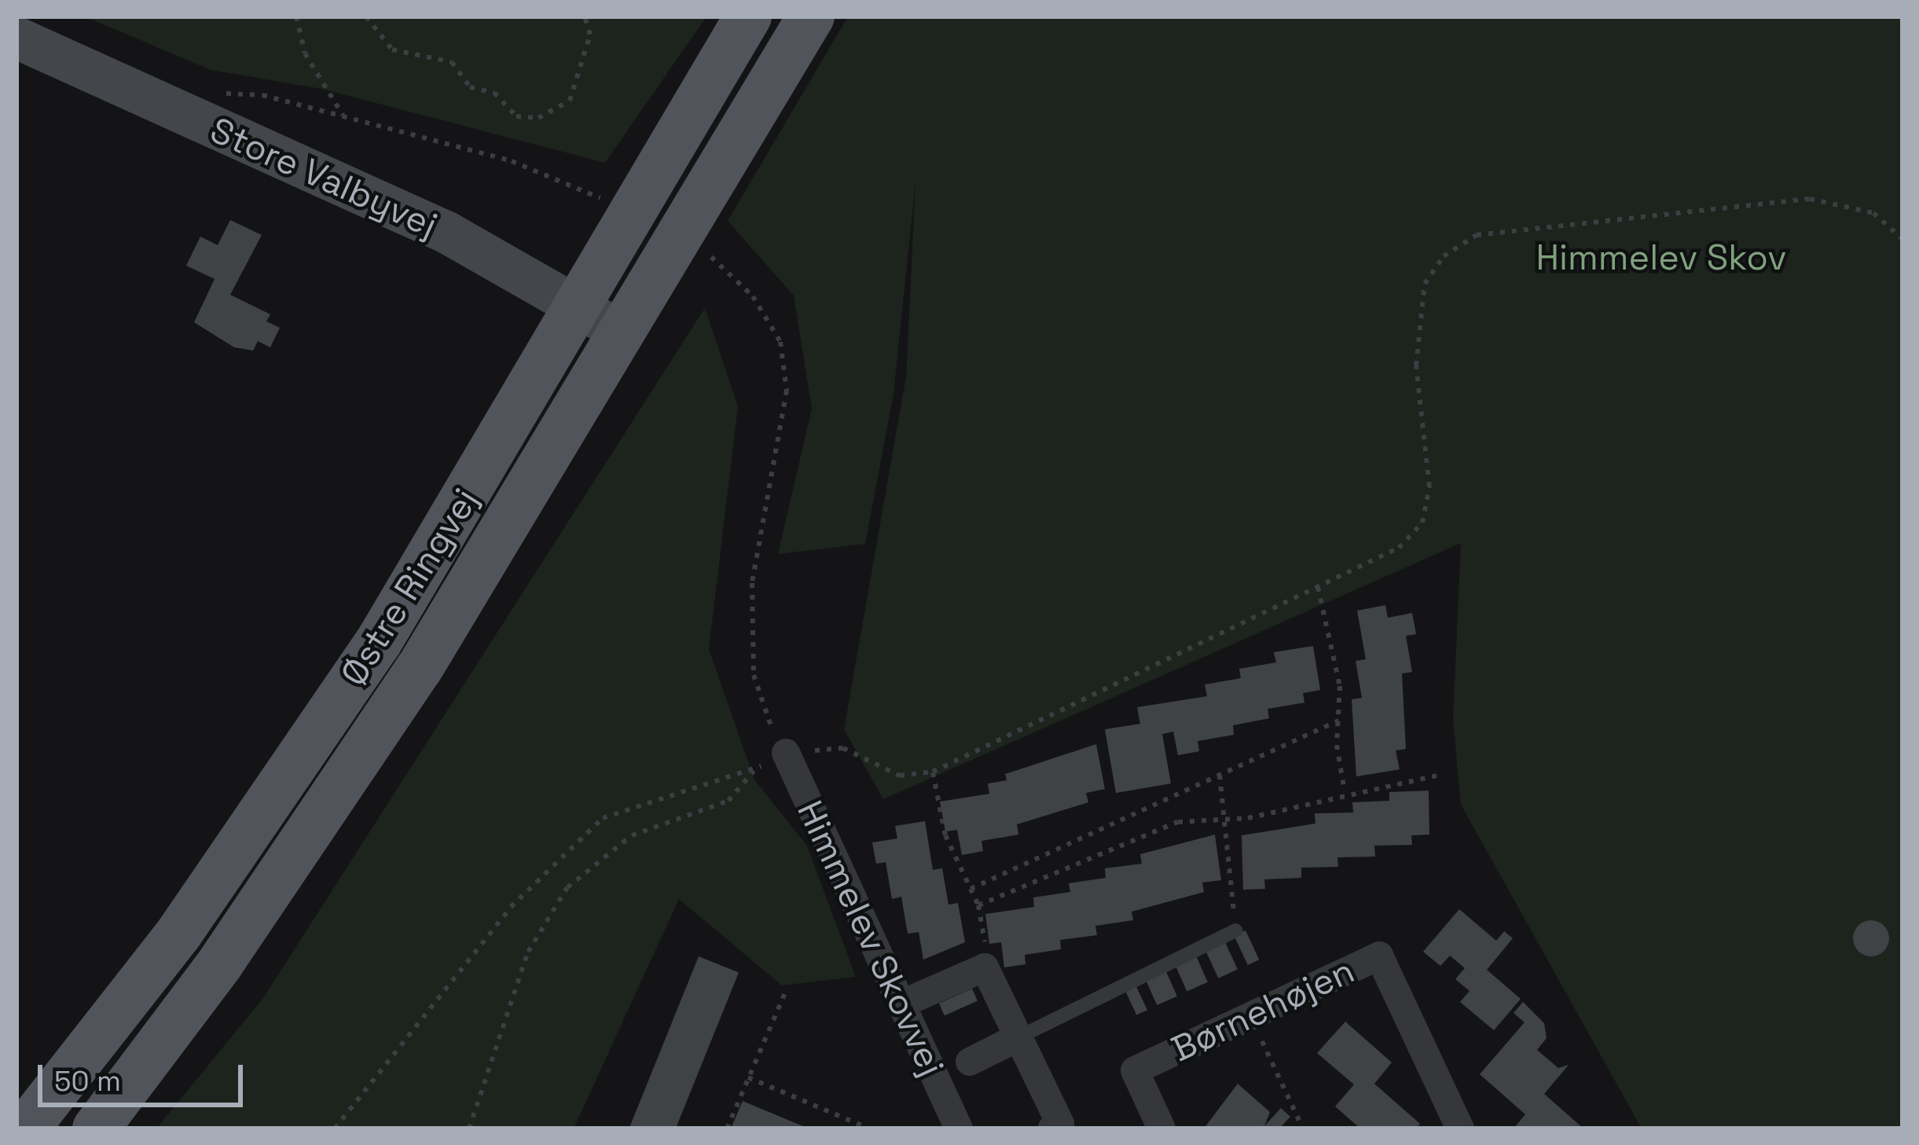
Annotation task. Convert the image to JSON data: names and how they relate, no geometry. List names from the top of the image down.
{
  "streets": {
    "main road": ["Østre Ringvej"],
    "street": ["Store Valbyvej", "Himmelev Skovvej", "Børnehøjen"]
  },
  "crossings": [
    ["Store Valbyvej", "Østre Ringvej"]
  ],
  "parks": ["Himmelev Skov"],
  "scale_bar": "50 m"
}
